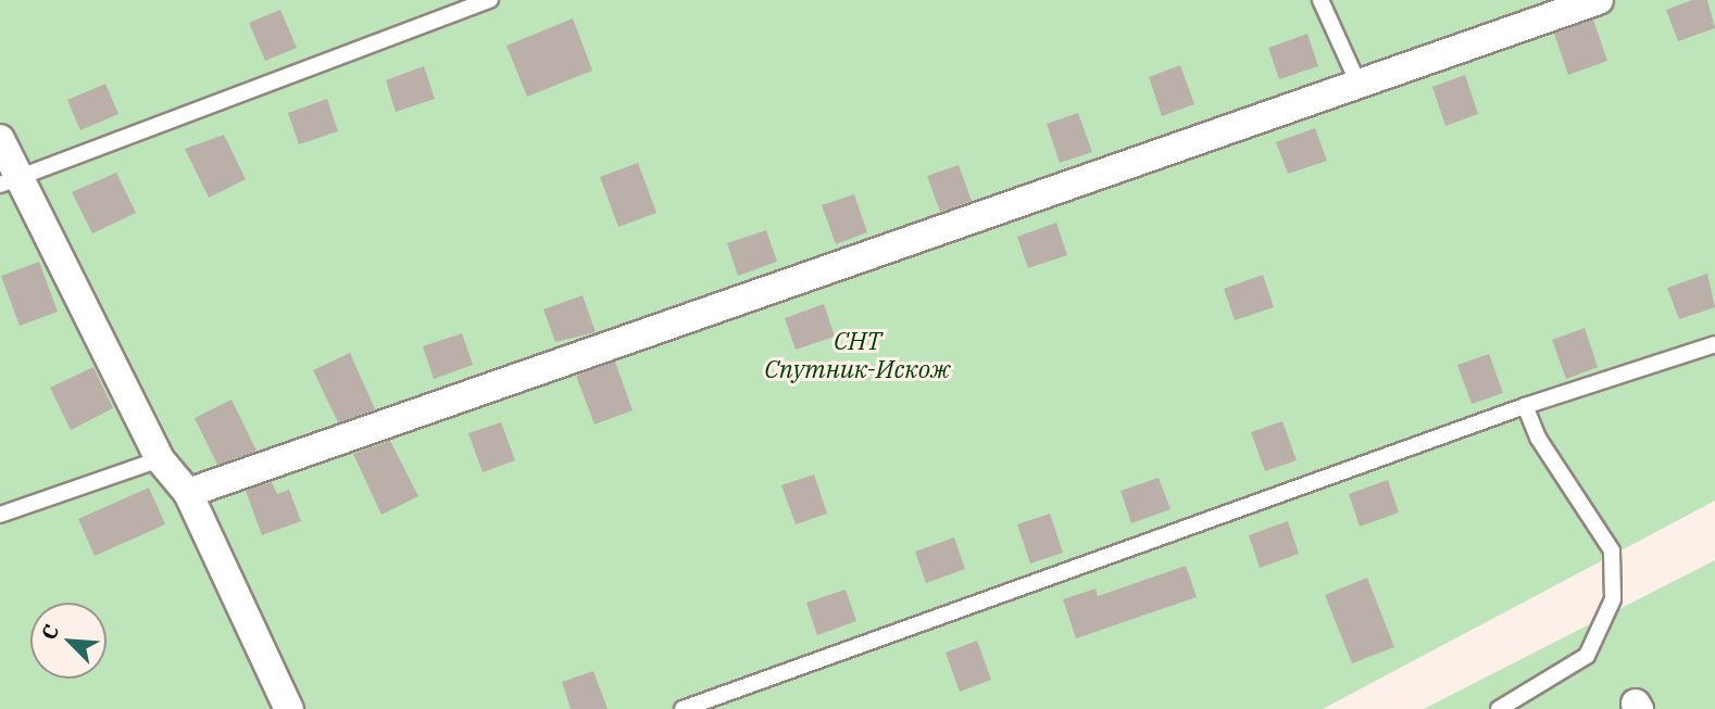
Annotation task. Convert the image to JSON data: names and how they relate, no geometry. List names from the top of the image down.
{
  "parks": ["СНТ Спутник-Искож"],
  "north": "top left"
}
